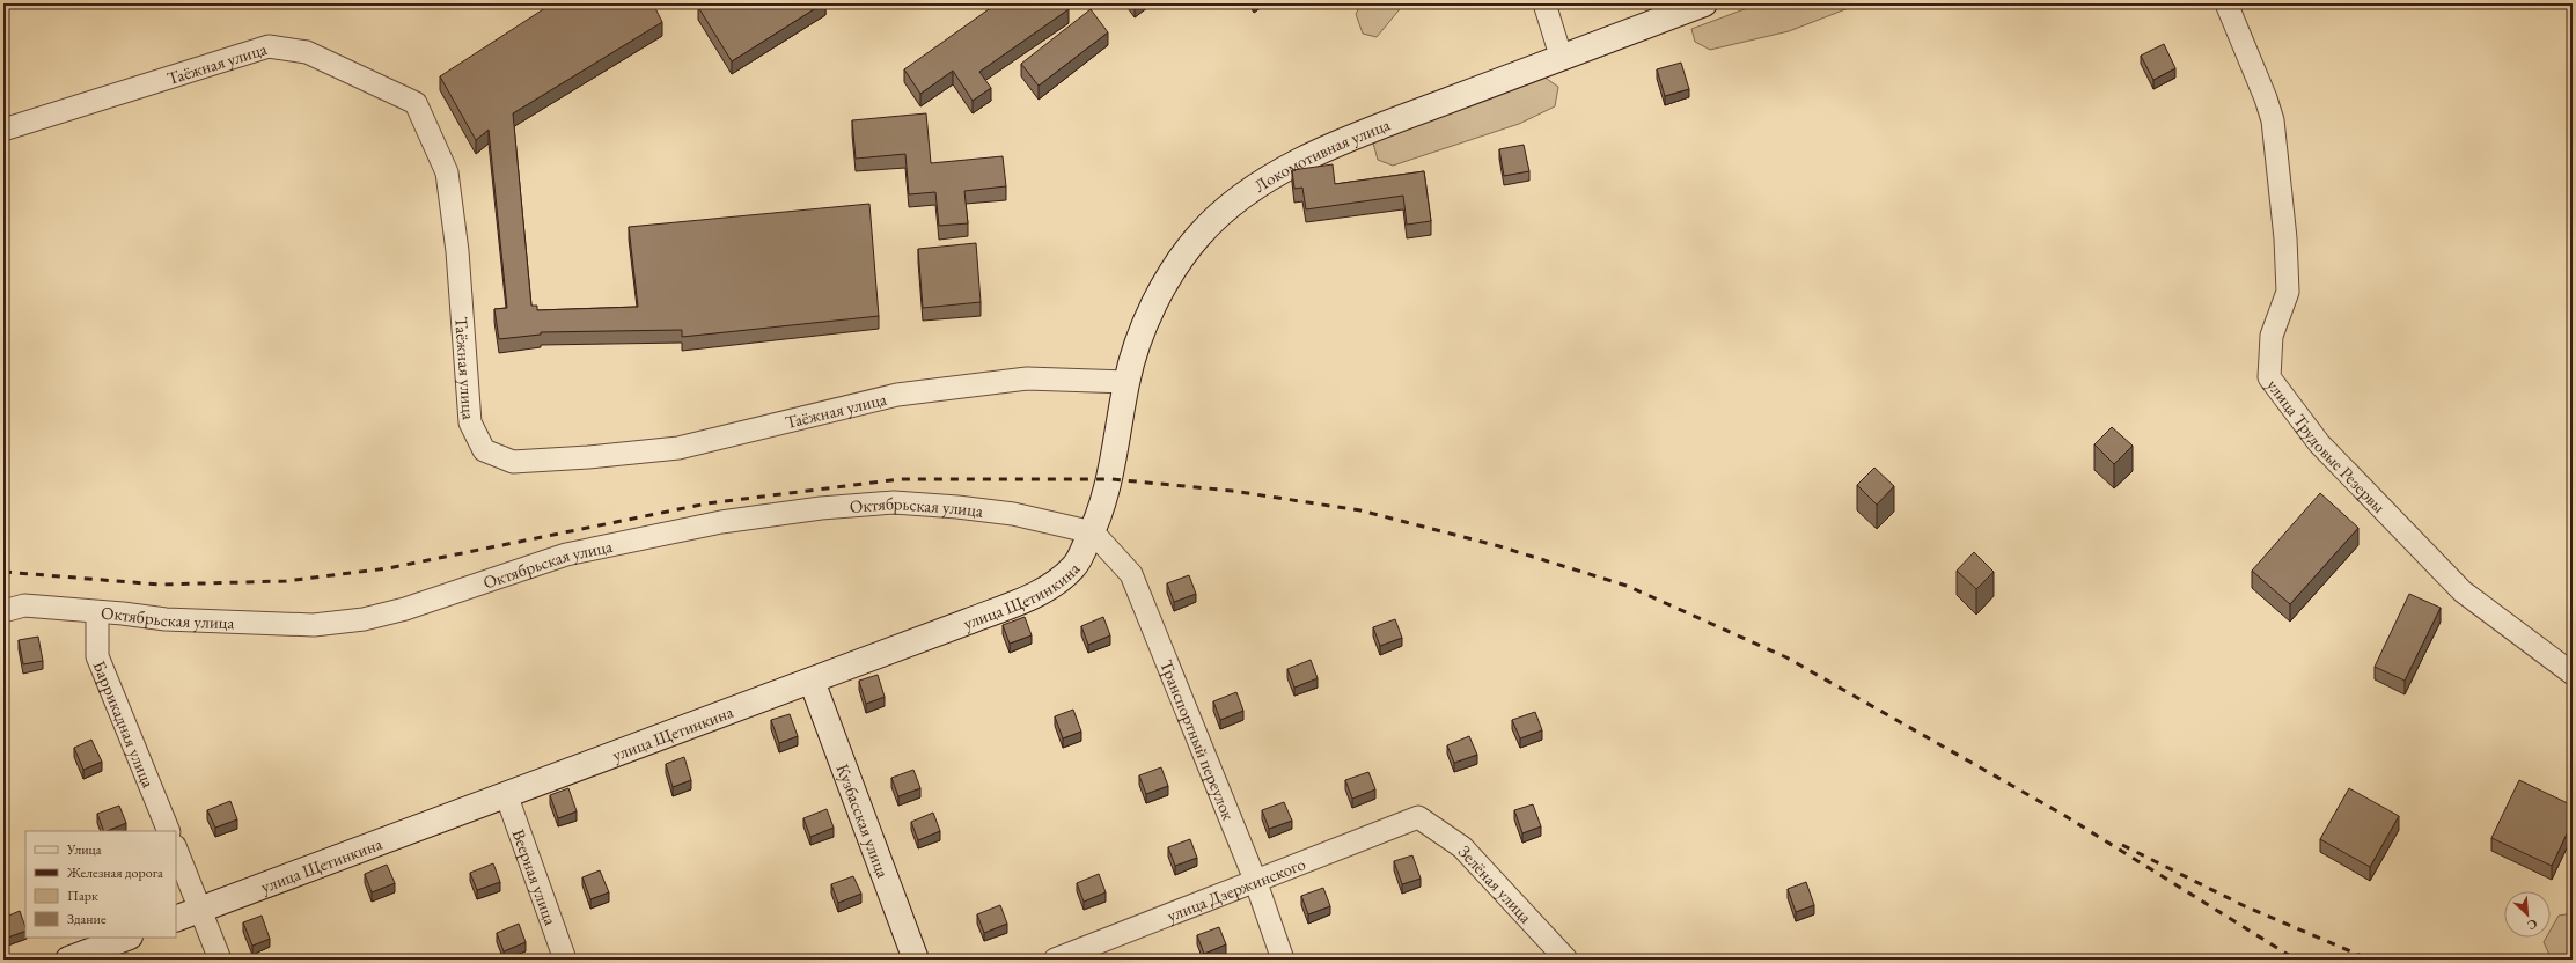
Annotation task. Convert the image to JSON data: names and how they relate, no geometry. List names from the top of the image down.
{
  "streets": {
    "street": [
      "Таёжная улица",
      "Локомотивная улица",
      "улица Трудовые Резервы",
      "Октябрьская улица",
      "улица Щетинкина",
      "Баррикадная улица",
      "Транспортный переулок",
      "Кузбасская улица",
      "Веерная улица",
      "Зелёная улица",
      "улица Дзержинского"
    ]
  },
  "crossings": [
    ["Таёжная улица", "Локомотивная улица"],
    ["Локомотивная улица", "улица Щетинкина"],
    ["Октябрьская улица", "улица Щетинкина"],
    ["Октябрьская улица", "Баррикадная улица"],
    ["Октябрьская улица", "Транспортный переулок"],
    ["улица Щетинкина", "Транспортный переулок"],
    ["улица Щетинкина", "Кузбасская улица"],
    ["улица Щетинкина", "Веерная улица"],
    ["Транспортный переулок", "улица Дзержинского"],
    ["Зелёная улица", "улица Дзержинского"]
  ],
  "legend": [
    "Улица",
    "Железная дорога",
    "Парк",
    "Здание"
  ],
  "north": "bottom right"
}
